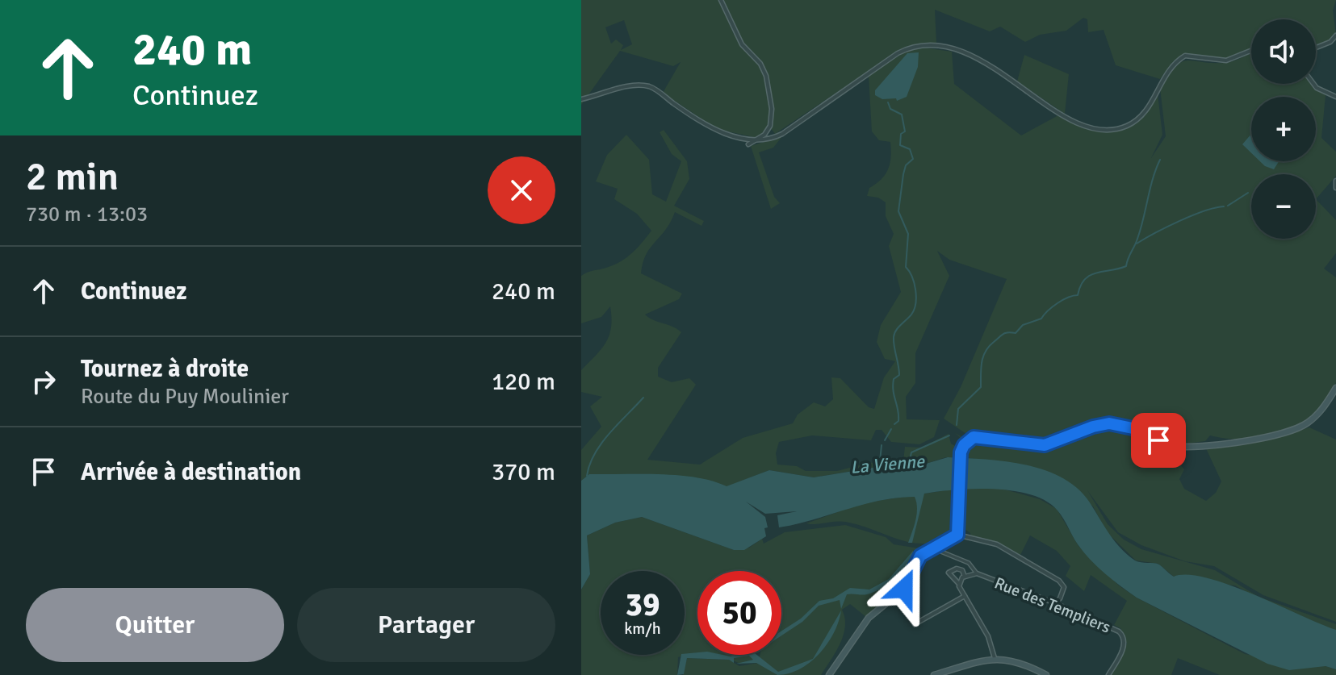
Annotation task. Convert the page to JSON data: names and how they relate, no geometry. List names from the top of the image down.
{
  "streets": {
    "street": ["Rue des Templiers"]
  },
  "water": ["La Vienne"],
  "page": {
    "turn": ["240 m", "Continuez"],
    "map_buttons": ["+", "−"],
    "heading": ["2 min", "730 m · 13:03"],
    "list": [
      {
        "name": "Continuez",
        "value": "240 m"
      },
      {
        "name": "Tournez à droite",
        "note": "Route du Puy Moulinier",
        "value": "120 m"
      },
      {
        "name": "Arrivée à destination",
        "value": "370 m"
      }
    ],
    "speed": "39 km/h",
    "limit": "50",
    "buttons": ["Quitter", "Partager"]
  }
}
